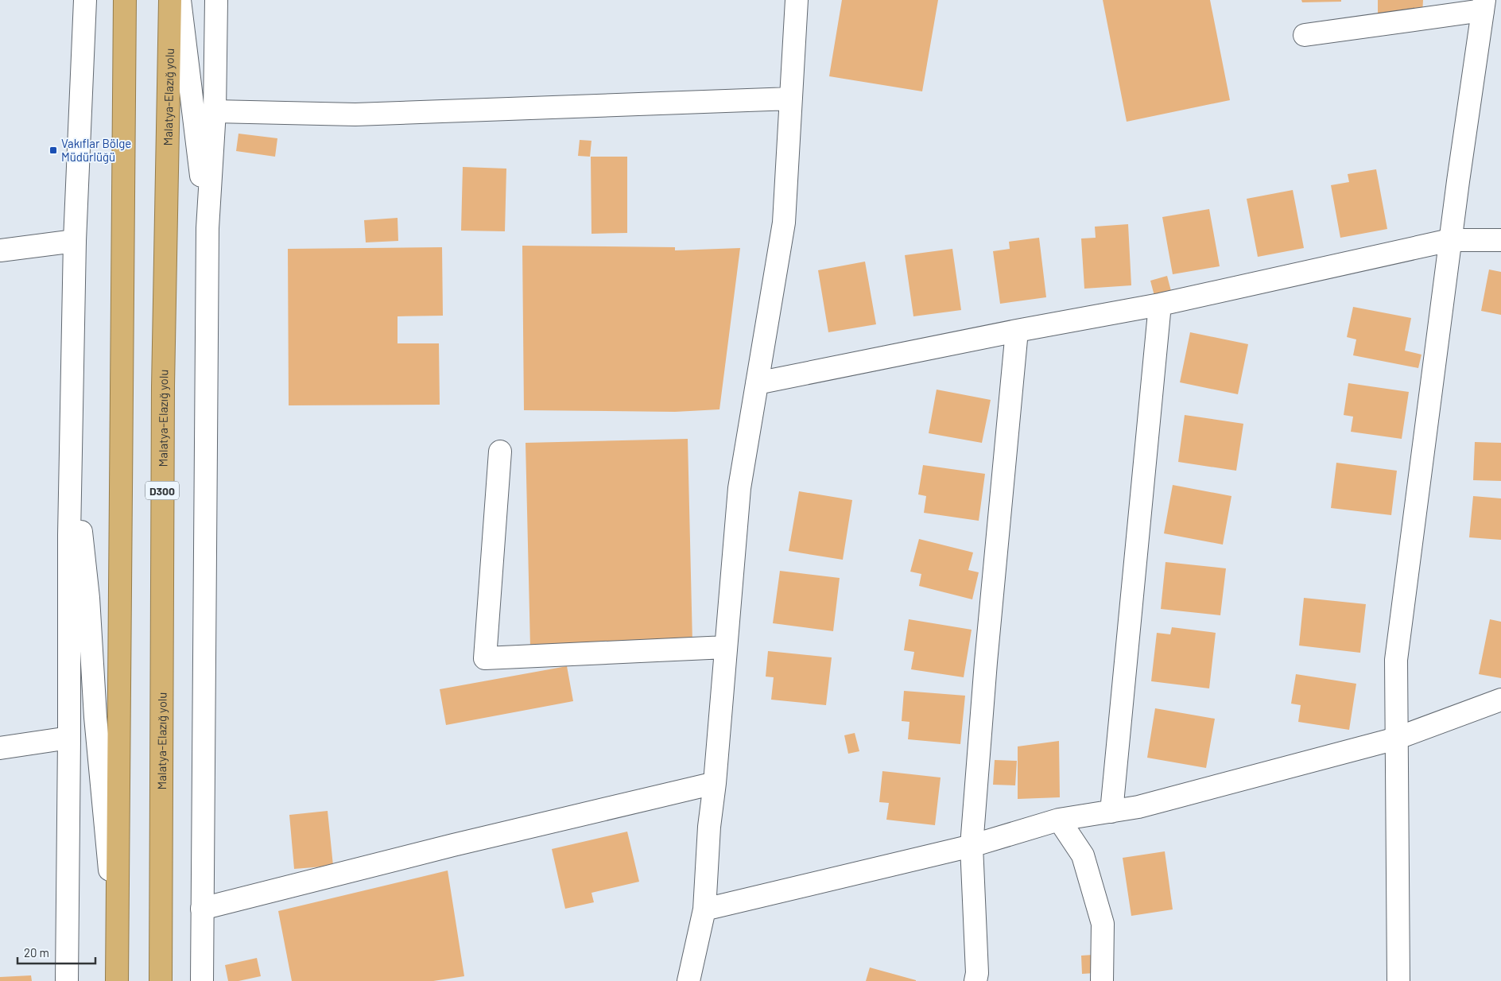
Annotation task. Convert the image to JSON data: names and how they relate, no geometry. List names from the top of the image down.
{
  "streets": {
    "highway": ["Malatya-Elazığ yolu", "D300"]
  },
  "places": {
    "transit": ["Vakıflar Bölge Müdürlüğü"]
  },
  "scale_bar": "20 m"
}
